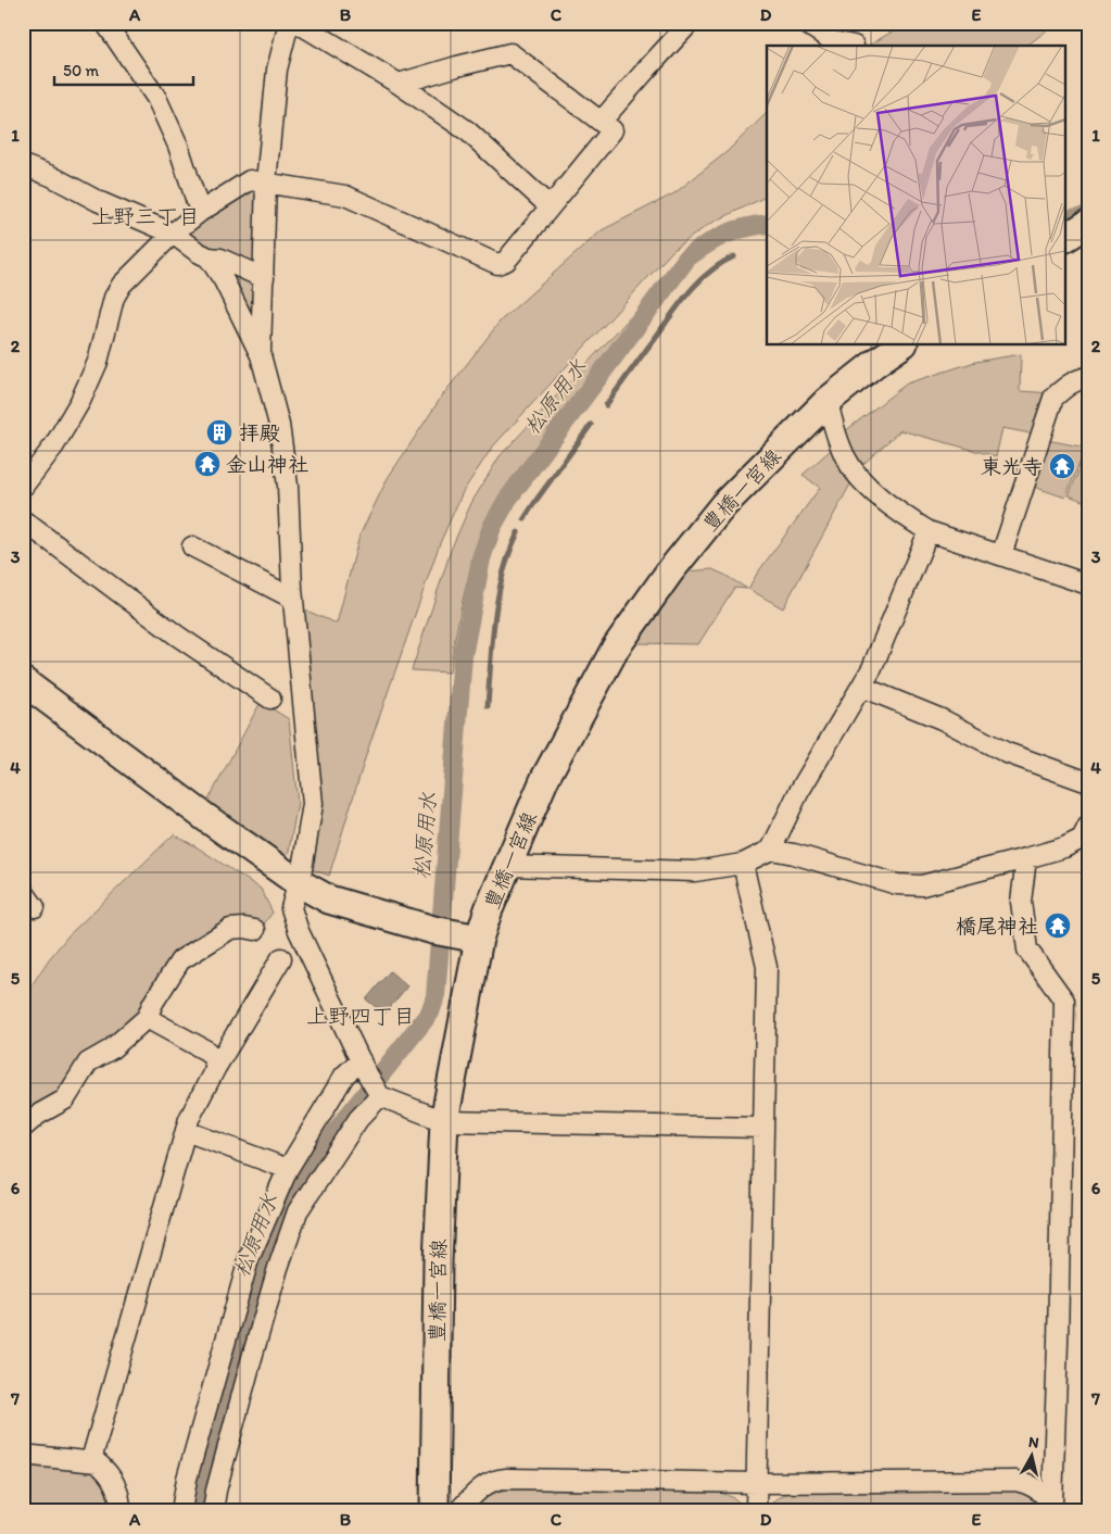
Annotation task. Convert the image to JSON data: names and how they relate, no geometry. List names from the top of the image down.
{
  "streets": {
    "main road": ["豊橋一宮線"]
  },
  "districts": ["上野三丁目", "上野四丁目"],
  "water": ["松原用水"],
  "places": {
    "building": ["拝殿"],
    "temple": ["金山神社", "東光寺", "橋尾神社"]
  },
  "scale_bar": "50 m",
  "north": "top",
  "grid": {
    "columns": [
      "A",
      "B",
      "C",
      "D",
      "E"
    ],
    "rows": [
      "1",
      "2",
      "3",
      "4",
      "5",
      "6",
      "7"
    ]
  }
}
